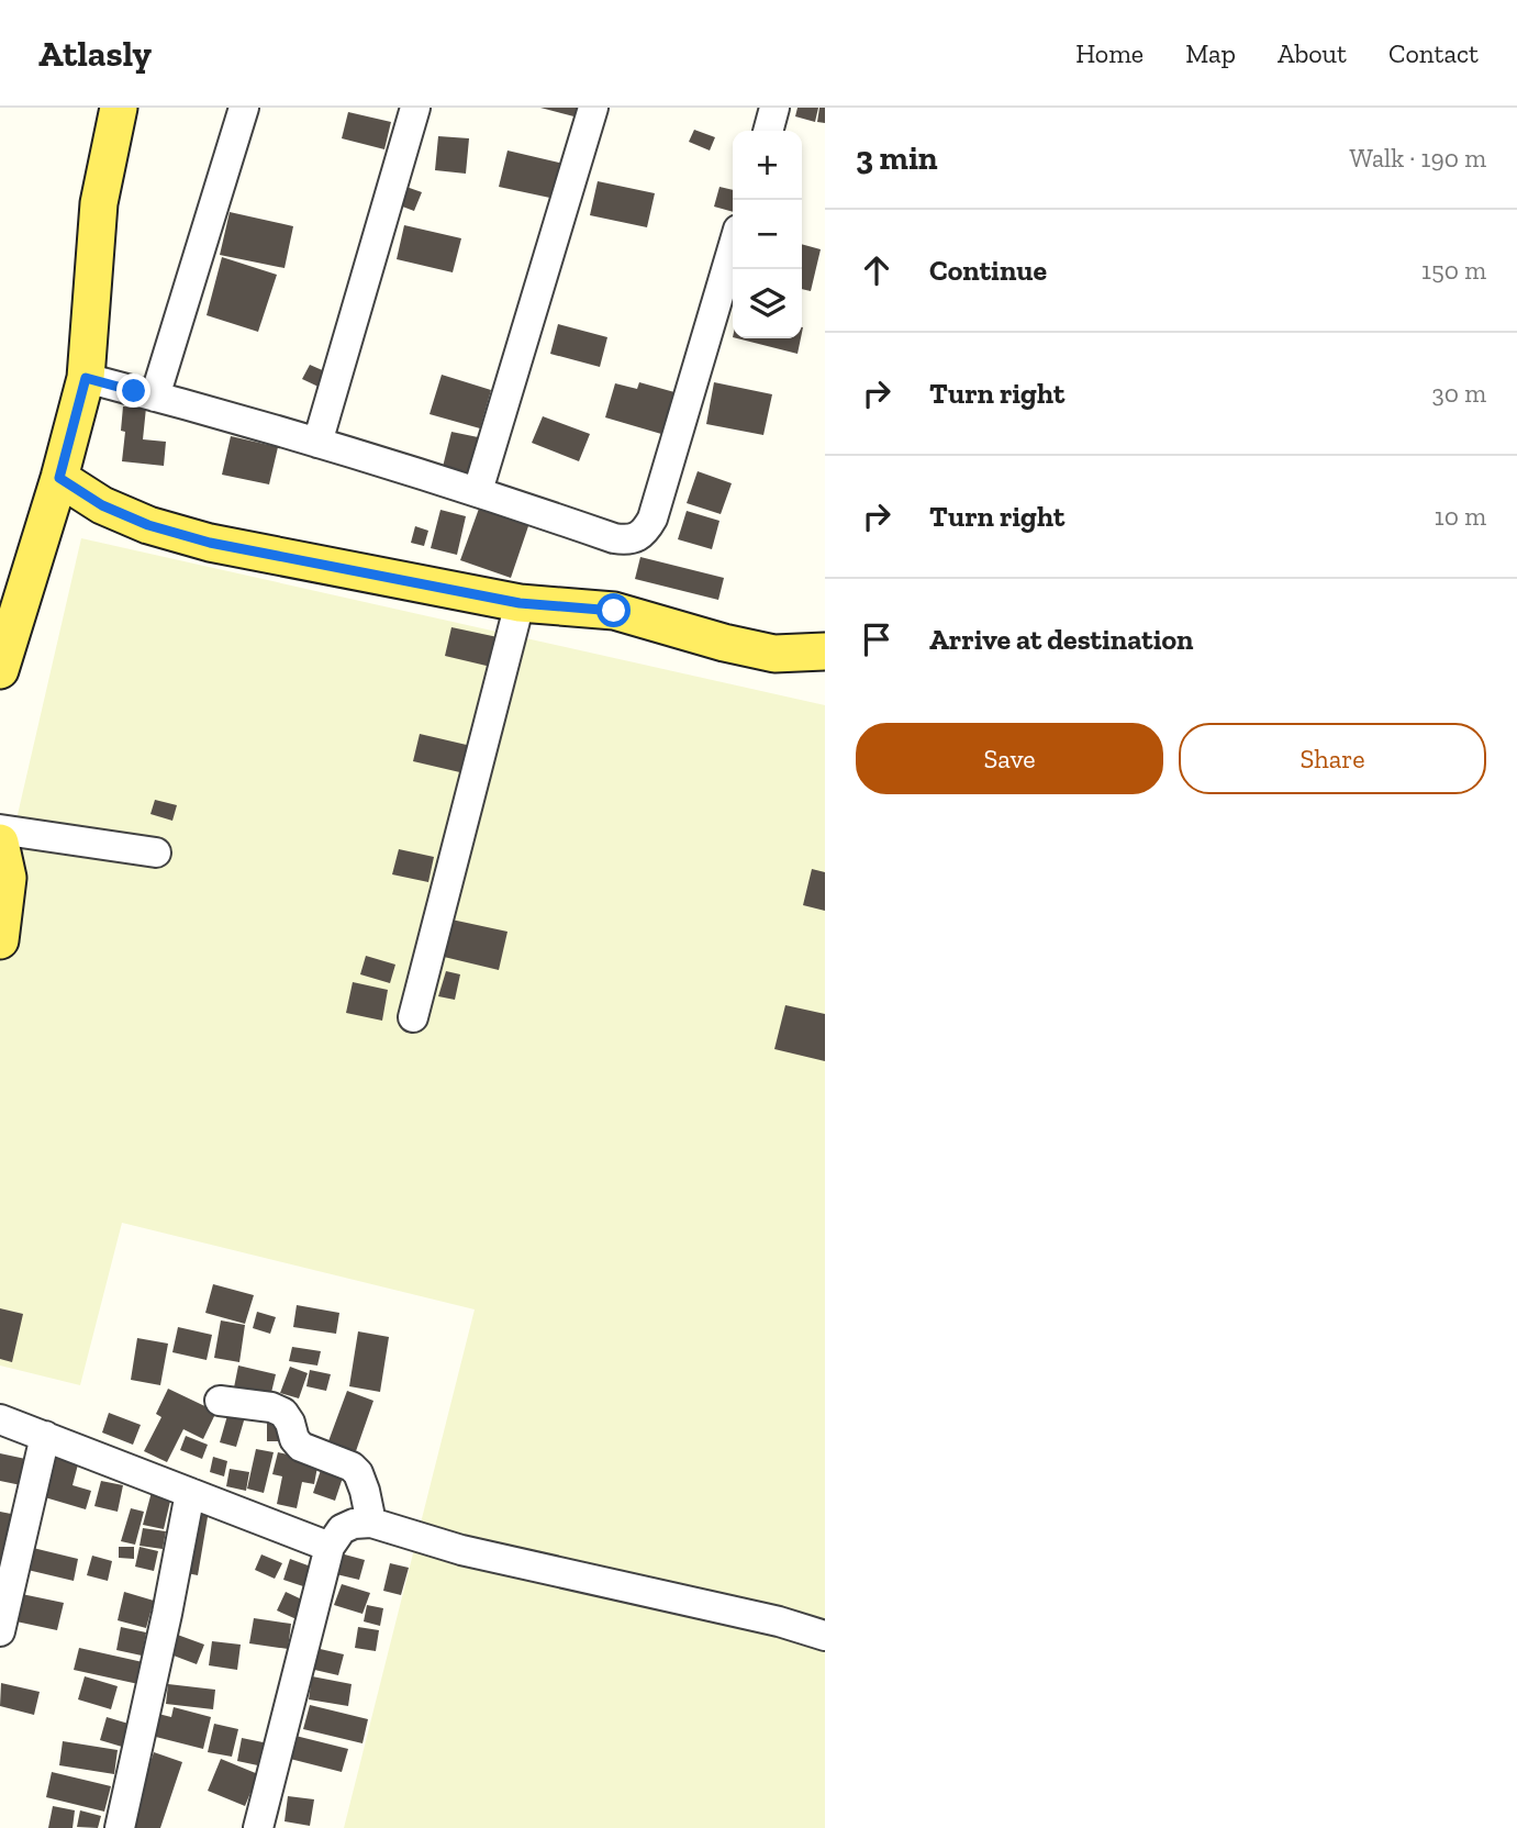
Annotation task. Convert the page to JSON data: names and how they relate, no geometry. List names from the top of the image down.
{
  "page": {
    "header": "Atlasly",
    "nav": [
      "Home",
      "Map",
      "About",
      "Contact"
    ],
    "heading": ["3 min", "Walk · 190 m"],
    "map_buttons": ["+", "−"],
    "list": [
      ["Continue", "150 m"],
      ["Turn right", "30 m"],
      ["Turn right", "10 m"],
      "Arrive at destination"
    ],
    "buttons": ["Save", "Share"]
  }
}
